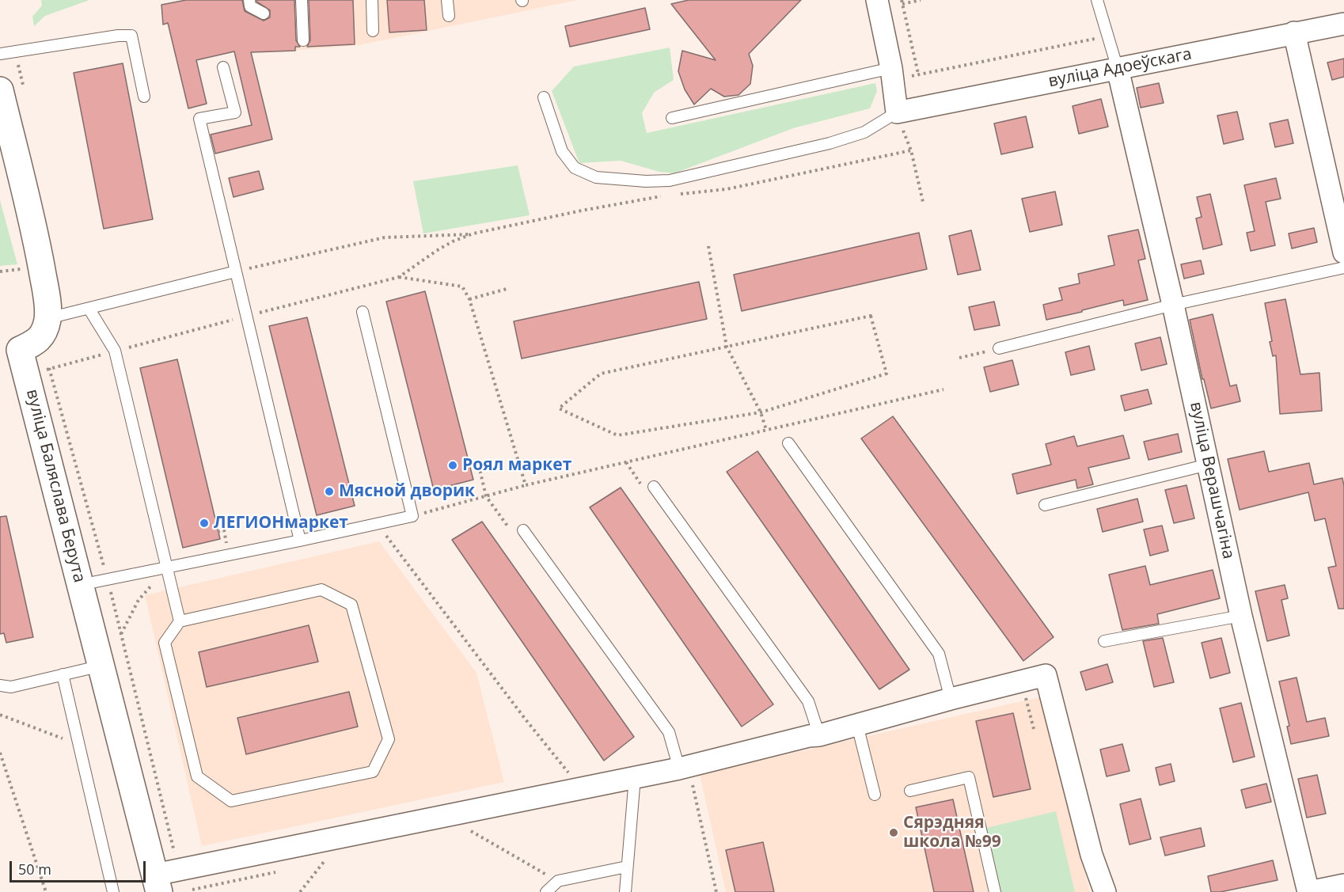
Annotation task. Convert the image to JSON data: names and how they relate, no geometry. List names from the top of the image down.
{
  "streets": {
    "street": ["вуліца Адоеўскага", "вуліца Верашчагіна", "вуліца Баляслава Берута"]
  },
  "crossings": [
    ["вуліца Адоеўскага", "вуліца Верашчагіна"]
  ],
  "places": [
    "Роял маркет",
    "Мясной дворик",
    "ЛЕГИОНмаркет",
    "Сярэдняя школа №99"
  ],
  "scale_bar": "50 m"
}
